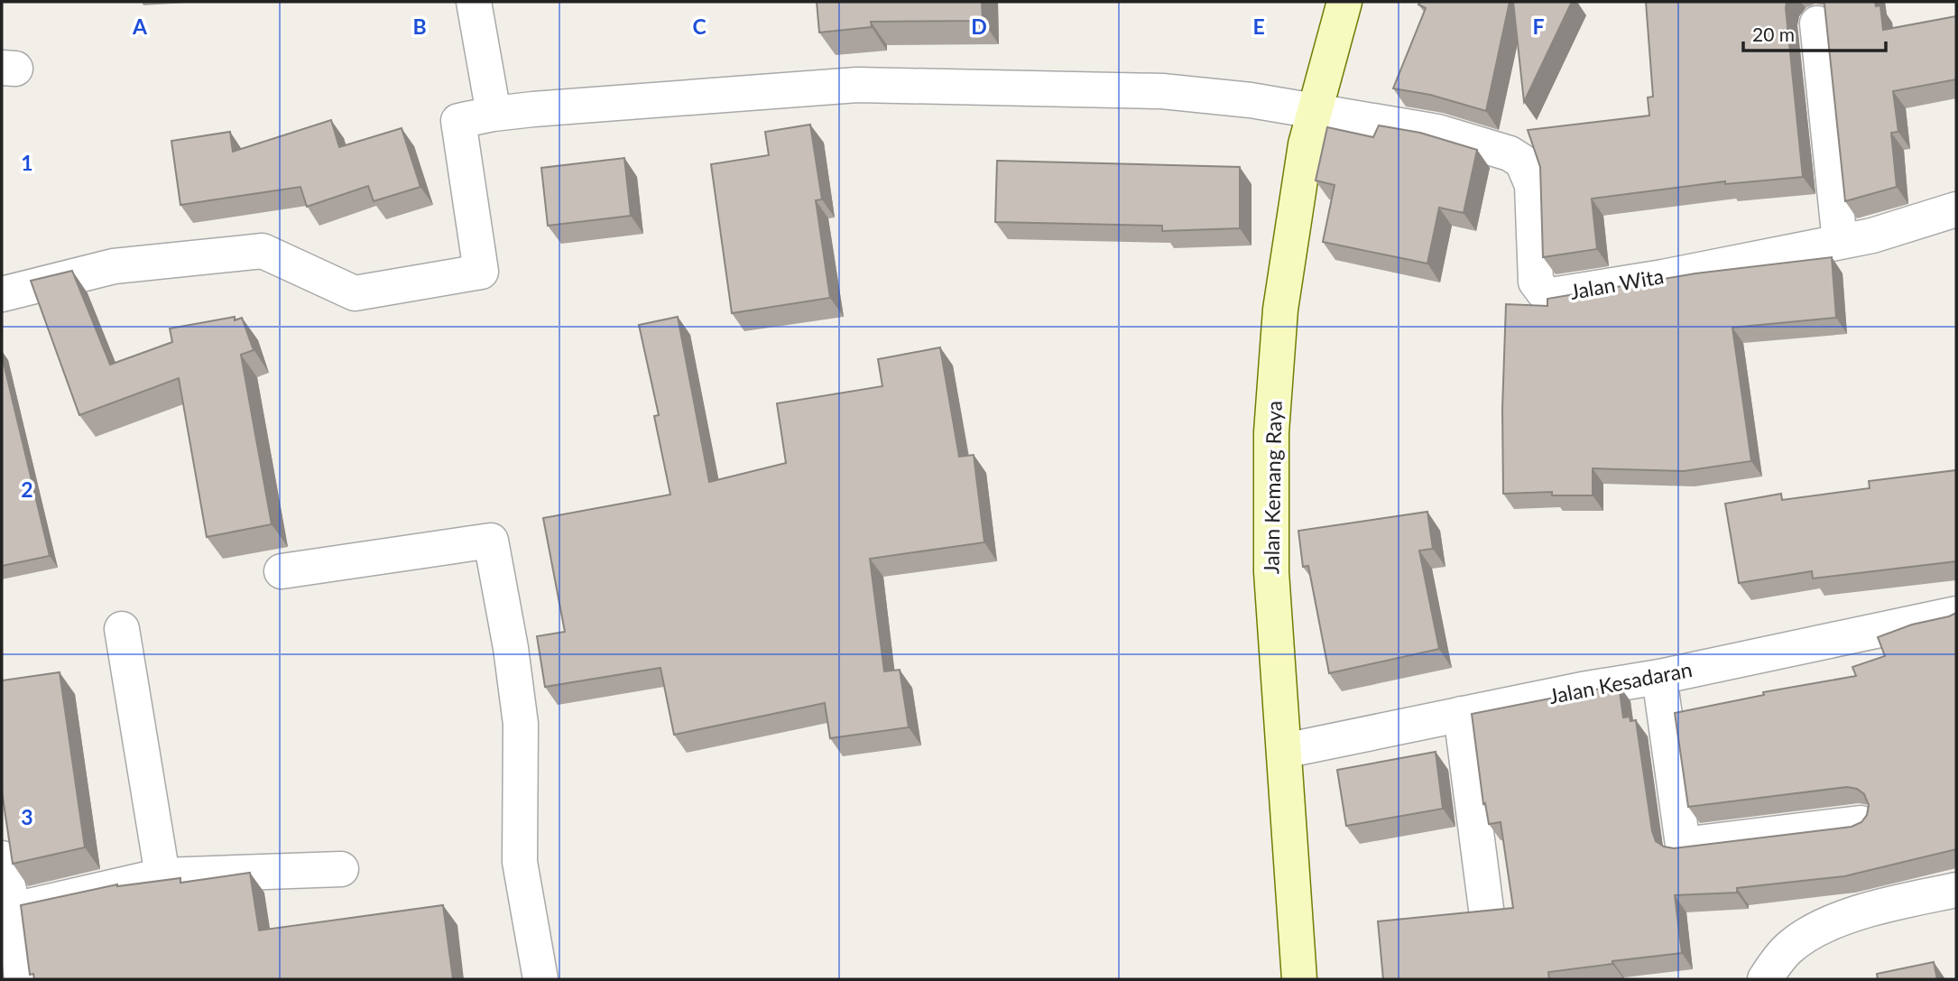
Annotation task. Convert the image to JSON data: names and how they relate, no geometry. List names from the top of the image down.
{
  "streets": {
    "street": ["Jalan Wita", "Jalan Kemang Raya", "Jalan Kesadaran"]
  },
  "crossings": [
    ["Jalan Wita", "Jalan Kemang Raya"],
    ["Jalan Kemang Raya", "Jalan Kesadaran"]
  ],
  "scale_bar": "20 m",
  "grid": {
    "columns": [
      "A",
      "B",
      "C",
      "D",
      "E",
      "F"
    ],
    "rows": ["1", "2", "3"]
  }
}
